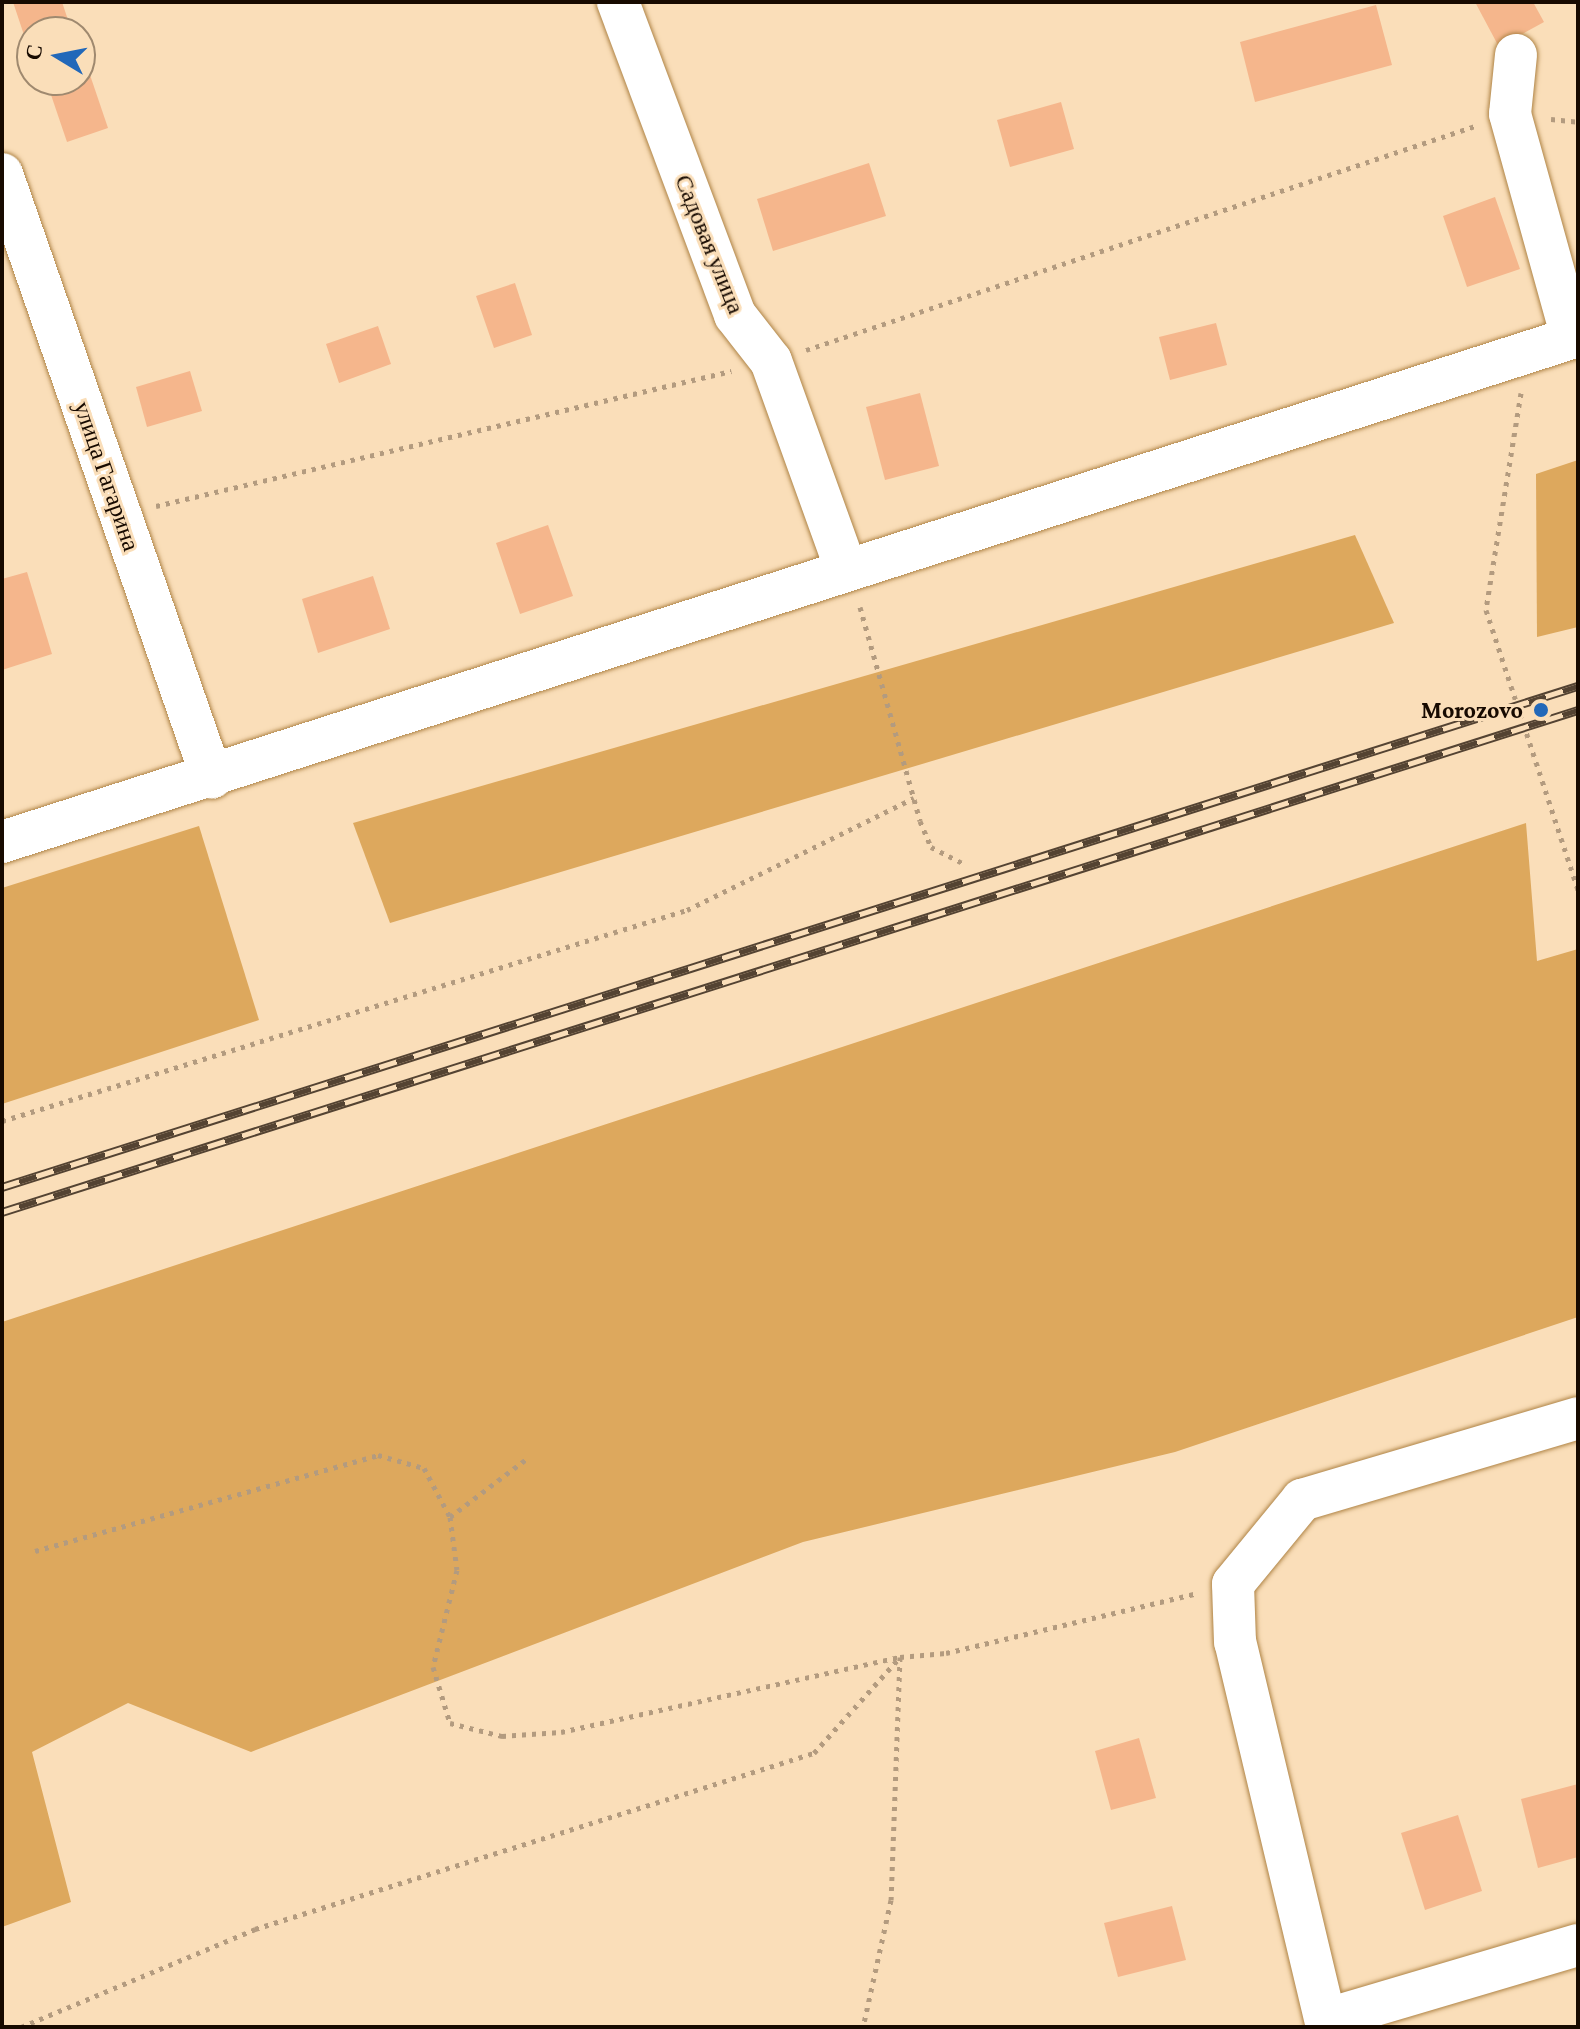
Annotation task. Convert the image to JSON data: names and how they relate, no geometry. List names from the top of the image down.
{
  "streets": {
    "street": ["Садовая улица", "улица Гагарина"]
  },
  "places": ["Morozovo"],
  "north": "left"
}
